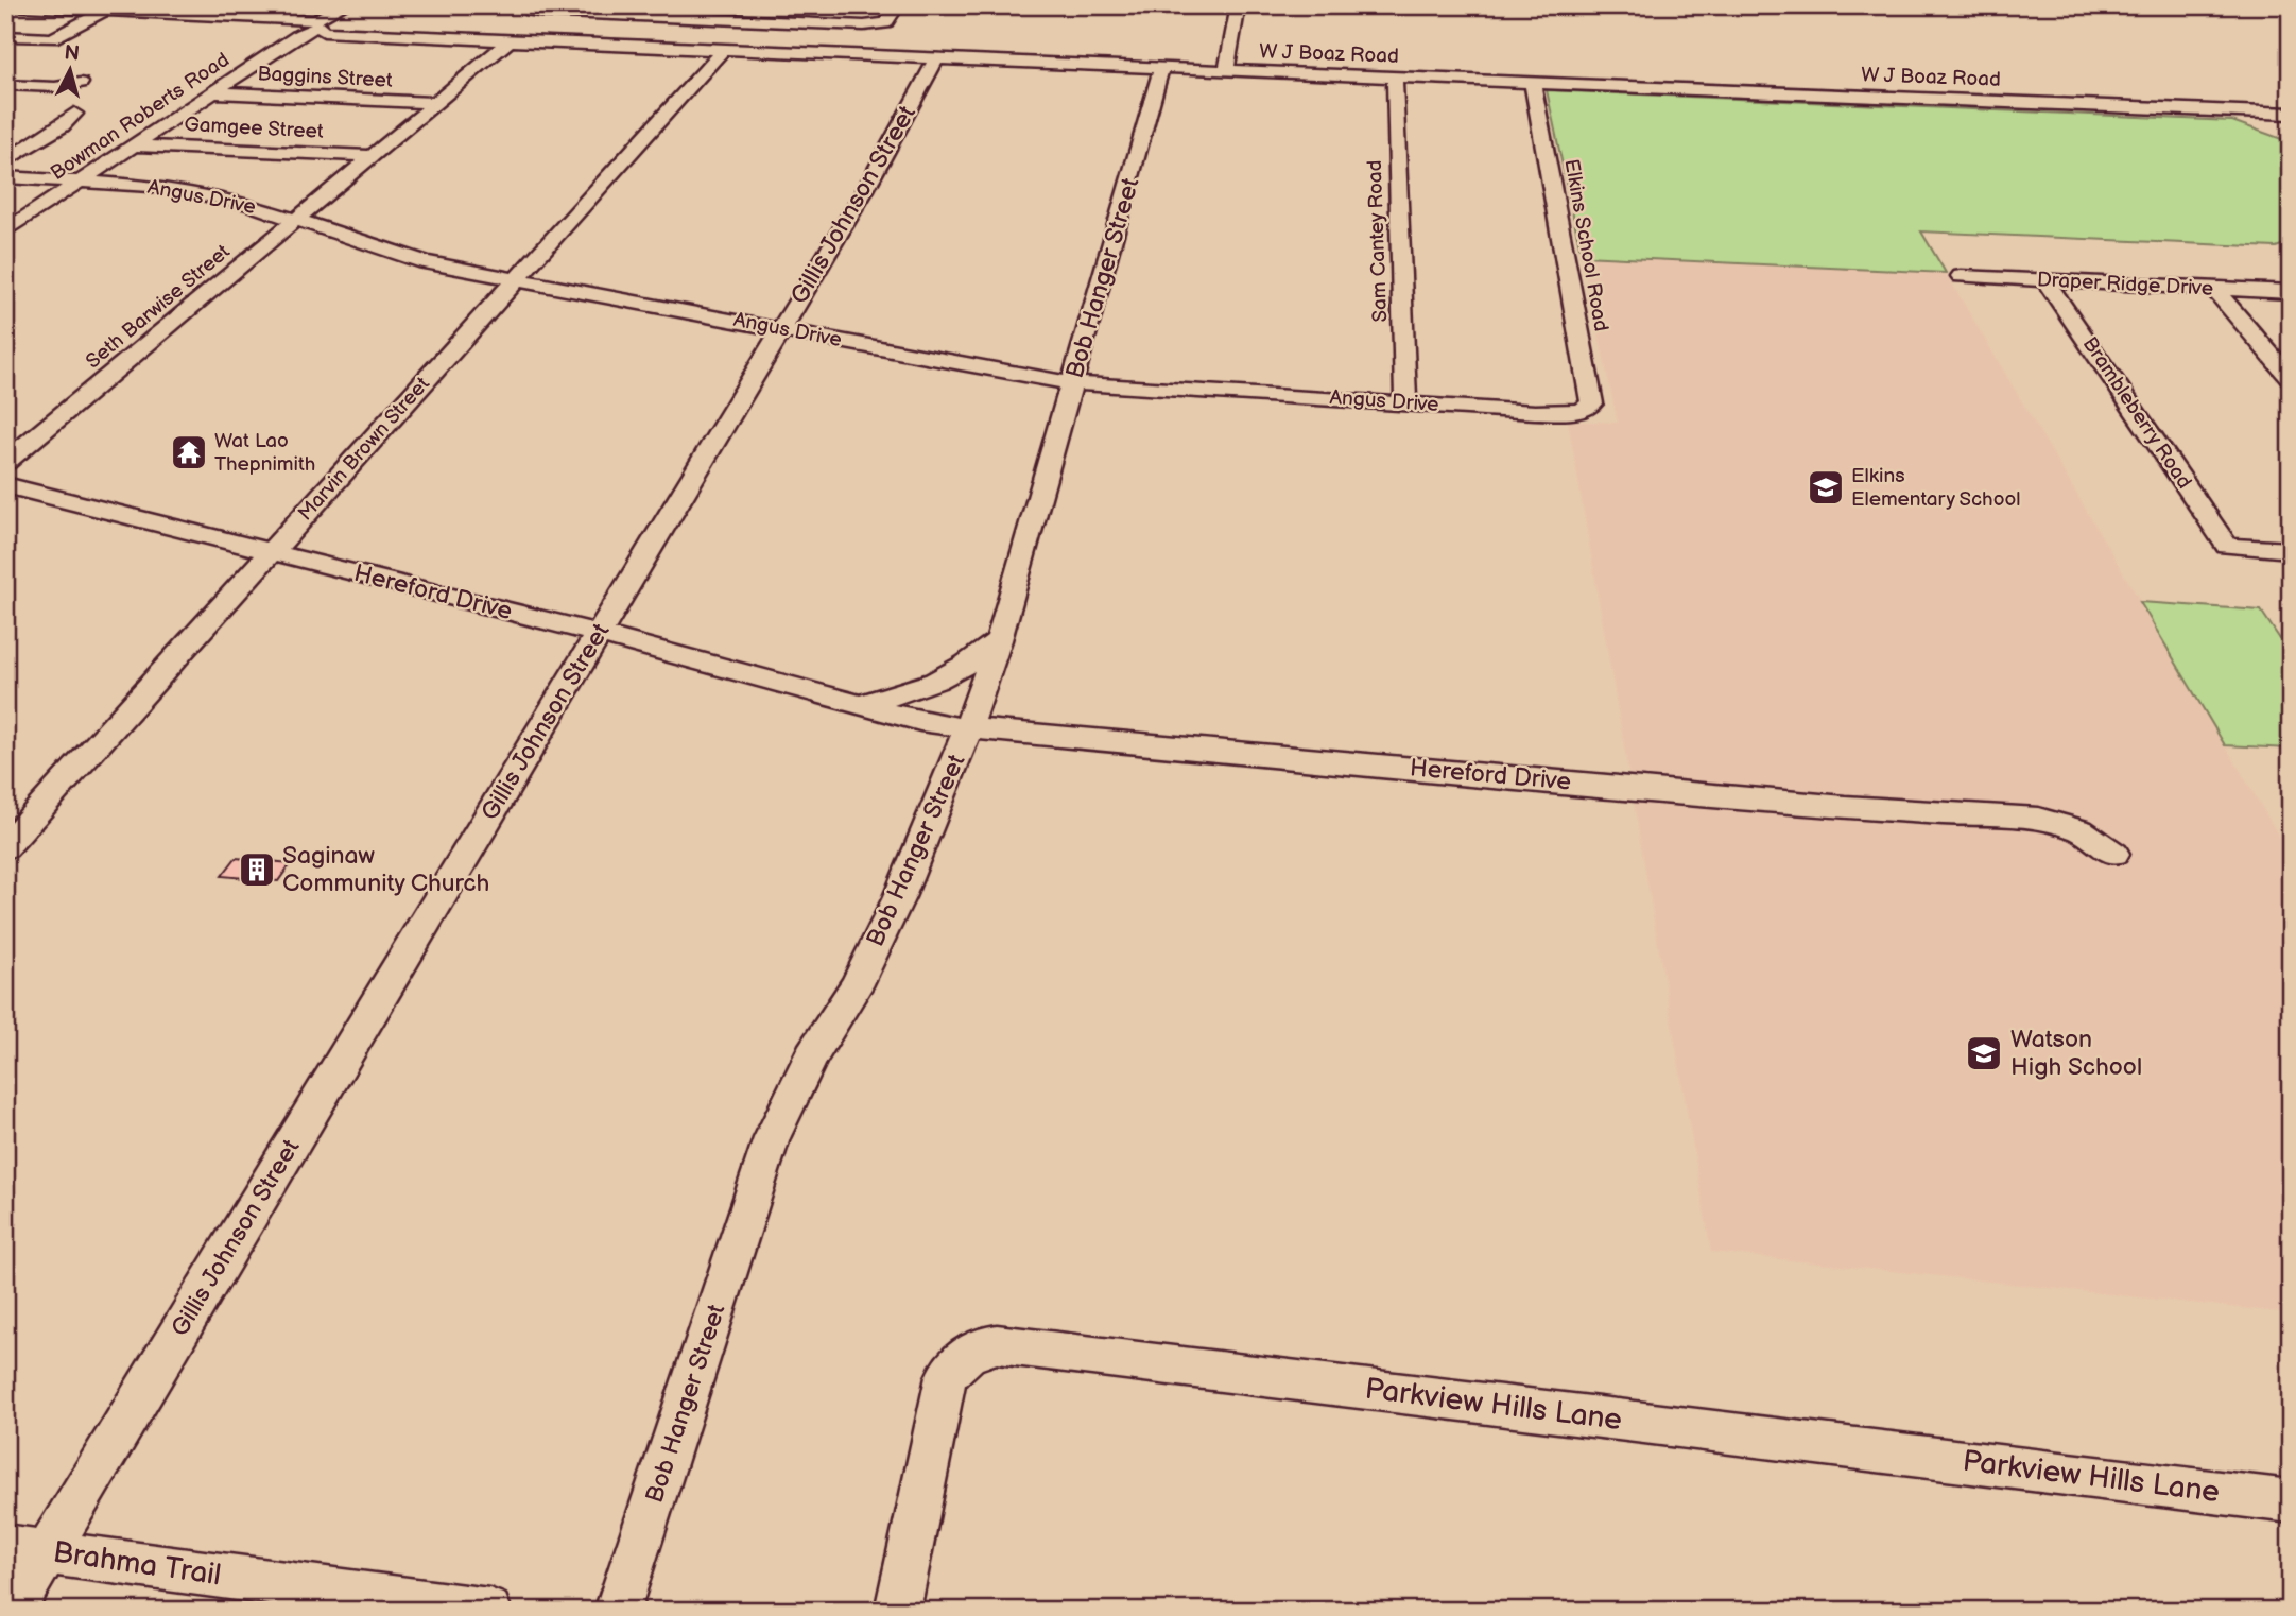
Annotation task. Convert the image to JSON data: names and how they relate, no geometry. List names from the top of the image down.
{
  "streets": {
    "street": [
      "W J Boaz Road",
      "Baggins Street",
      "Bowman Roberts Road",
      "Gamgee Street",
      "Angus Drive",
      "Gillis Johnson Street",
      "Sam Cantey Road",
      "Elkins School Road",
      "Bob Hanger Street",
      "Draper Ridge Drive",
      "Seth Barwise Street",
      "Brambleberry Road",
      "Marvin Brown Street",
      "Hereford Drive",
      "Parkview Hills Lane",
      "Brahma Trail"
    ]
  },
  "crossings": [
    ["W J Boaz Road", "Bowman Roberts Road"],
    ["W J Boaz Road", "Gillis Johnson Street"],
    ["W J Boaz Road", "Sam Cantey Road"],
    ["W J Boaz Road", "Elkins School Road"],
    ["W J Boaz Road", "Bob Hanger Street"],
    ["W J Boaz Road", "Seth Barwise Street"],
    ["W J Boaz Road", "Marvin Brown Street"],
    ["Baggins Street", "Bowman Roberts Road"],
    ["Baggins Street", "Seth Barwise Street"],
    ["Bowman Roberts Road", "Gamgee Street"],
    ["Bowman Roberts Road", "Angus Drive"],
    ["Gamgee Street", "Seth Barwise Street"],
    ["Angus Drive", "Gillis Johnson Street"],
    ["Angus Drive", "Sam Cantey Road"],
    ["Angus Drive", "Elkins School Road"],
    ["Angus Drive", "Bob Hanger Street"],
    ["Angus Drive", "Seth Barwise Street"],
    ["Angus Drive", "Marvin Brown Street"],
    ["Gillis Johnson Street", "Hereford Drive"],
    ["Gillis Johnson Street", "Brahma Trail"],
    ["Bob Hanger Street", "Hereford Drive"],
    ["Draper Ridge Drive", "Brambleberry Road"],
    ["Marvin Brown Street", "Hereford Drive"]
  ],
  "places": {
    "temple": ["Wat Lao Thepnimith"],
    "school or university": ["Elkins Elementary School", "Watson High School"],
    "building": ["Saginaw Community Church"]
  },
  "north": "top"
}
